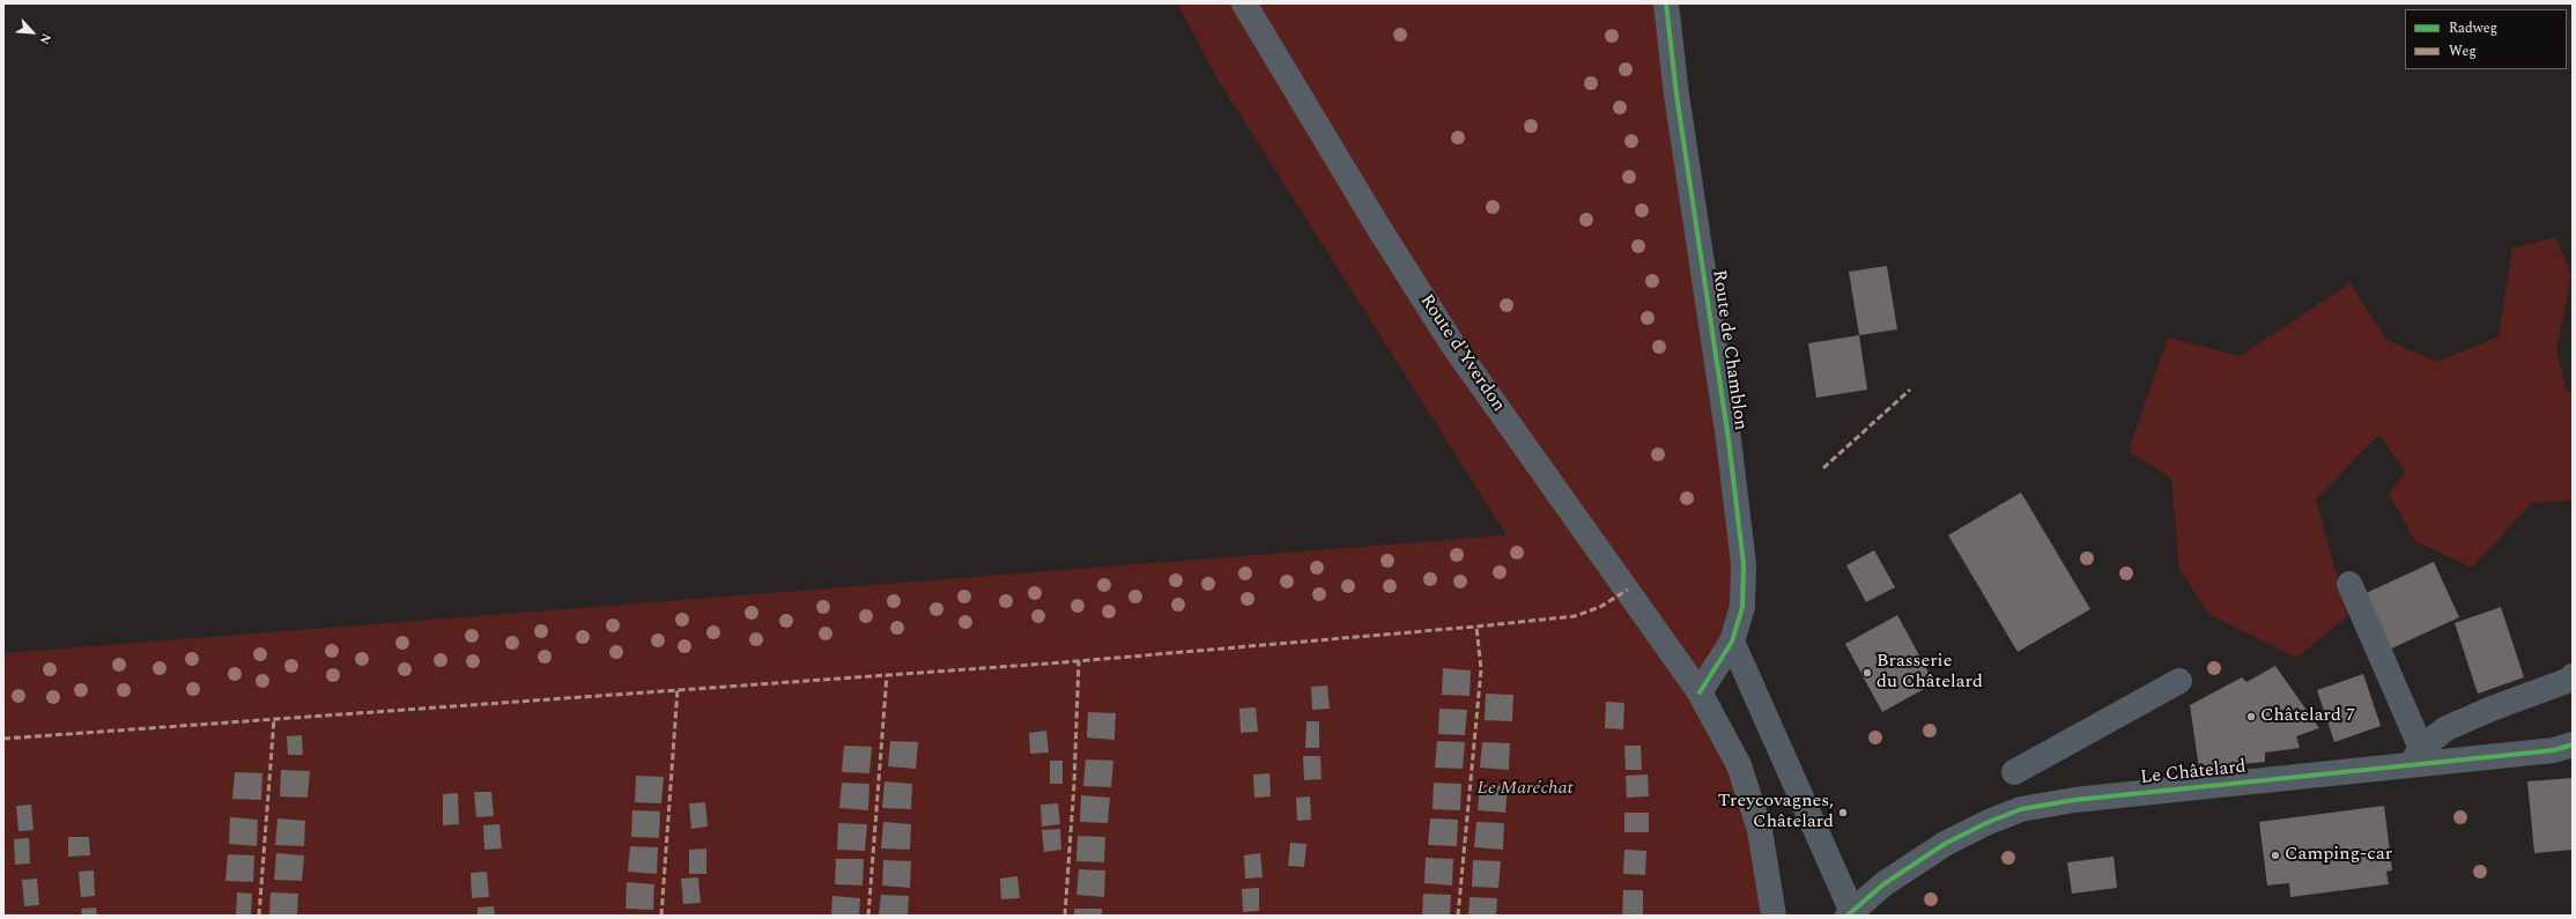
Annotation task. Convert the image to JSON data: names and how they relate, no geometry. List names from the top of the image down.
{
  "streets": {
    "main road": ["Route d'Yverdon"],
    "street": ["Route de Chamblon", "Le Châtelard"]
  },
  "crossings": [
    ["Route de Chamblon", "Route d'Yverdon"]
  ],
  "parks": ["Le Maréchat"],
  "places": [
    "Brasserie du Châtelard",
    "Châtelard 7",
    "Treycovagnes, Châtelard",
    "Camping-car"
  ],
  "legend": ["Radweg", "Weg"],
  "north": "bottom right"
}
